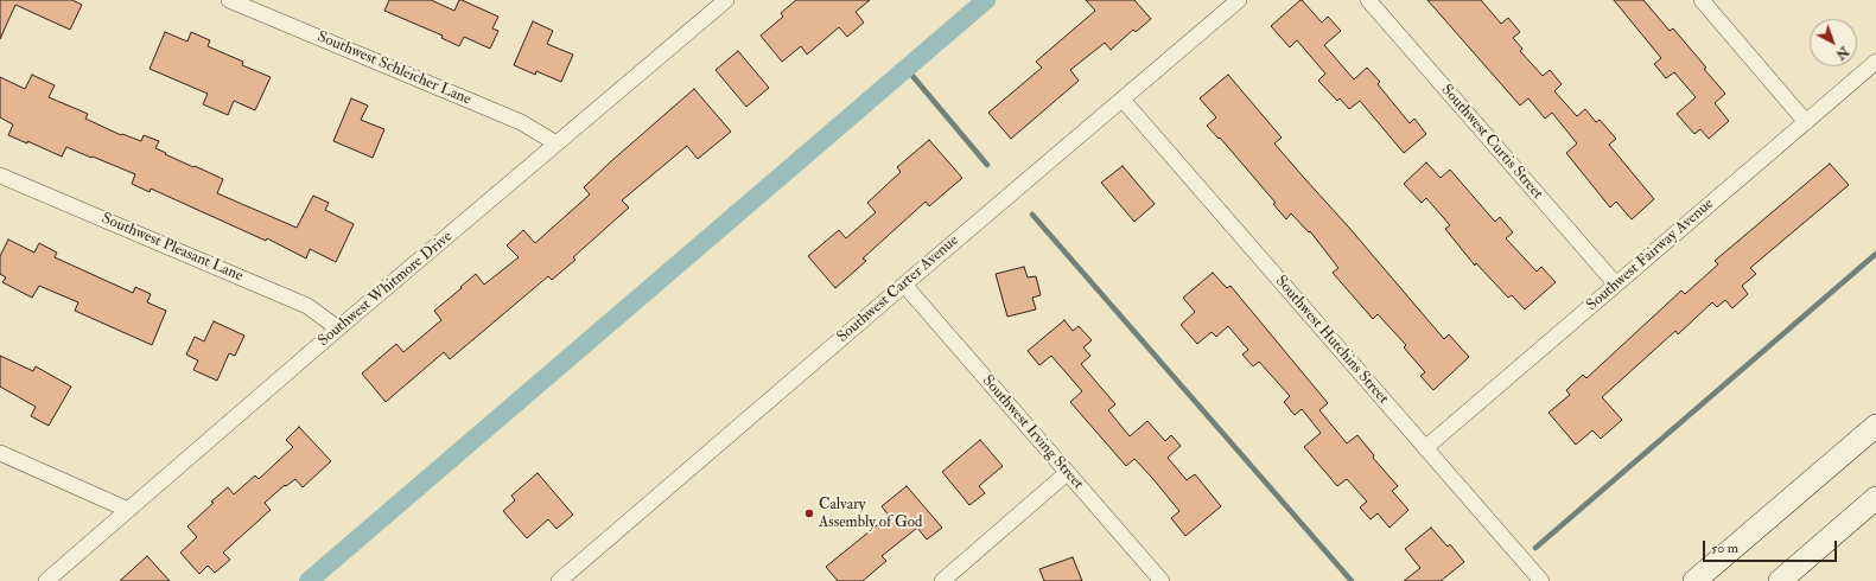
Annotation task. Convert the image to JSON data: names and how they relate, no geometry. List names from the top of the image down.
{
  "streets": {
    "street": [
      "Southwest Schleicher Lane",
      "Southwest Curtis Street",
      "Southwest Pleasant Lane",
      "Southwest Fairway Avenue",
      "Southwest Whitmore Drive",
      "Southwest Carter Avenue",
      "Southwest Hutchins Street",
      "Southwest Irving Street"
    ]
  },
  "crossings": [
    ["Southwest Schleicher Lane", "Southwest Whitmore Drive"],
    ["Southwest Curtis Street", "Southwest Fairway Avenue"],
    ["Southwest Pleasant Lane", "Southwest Whitmore Drive"],
    ["Southwest Fairway Avenue", "Southwest Hutchins Street"],
    ["Southwest Carter Avenue", "Southwest Hutchins Street"],
    ["Southwest Carter Avenue", "Southwest Irving Street"]
  ],
  "places": ["Calvary Assembly of God"],
  "scale_bar": "50 m",
  "north": "bottom right"
}
